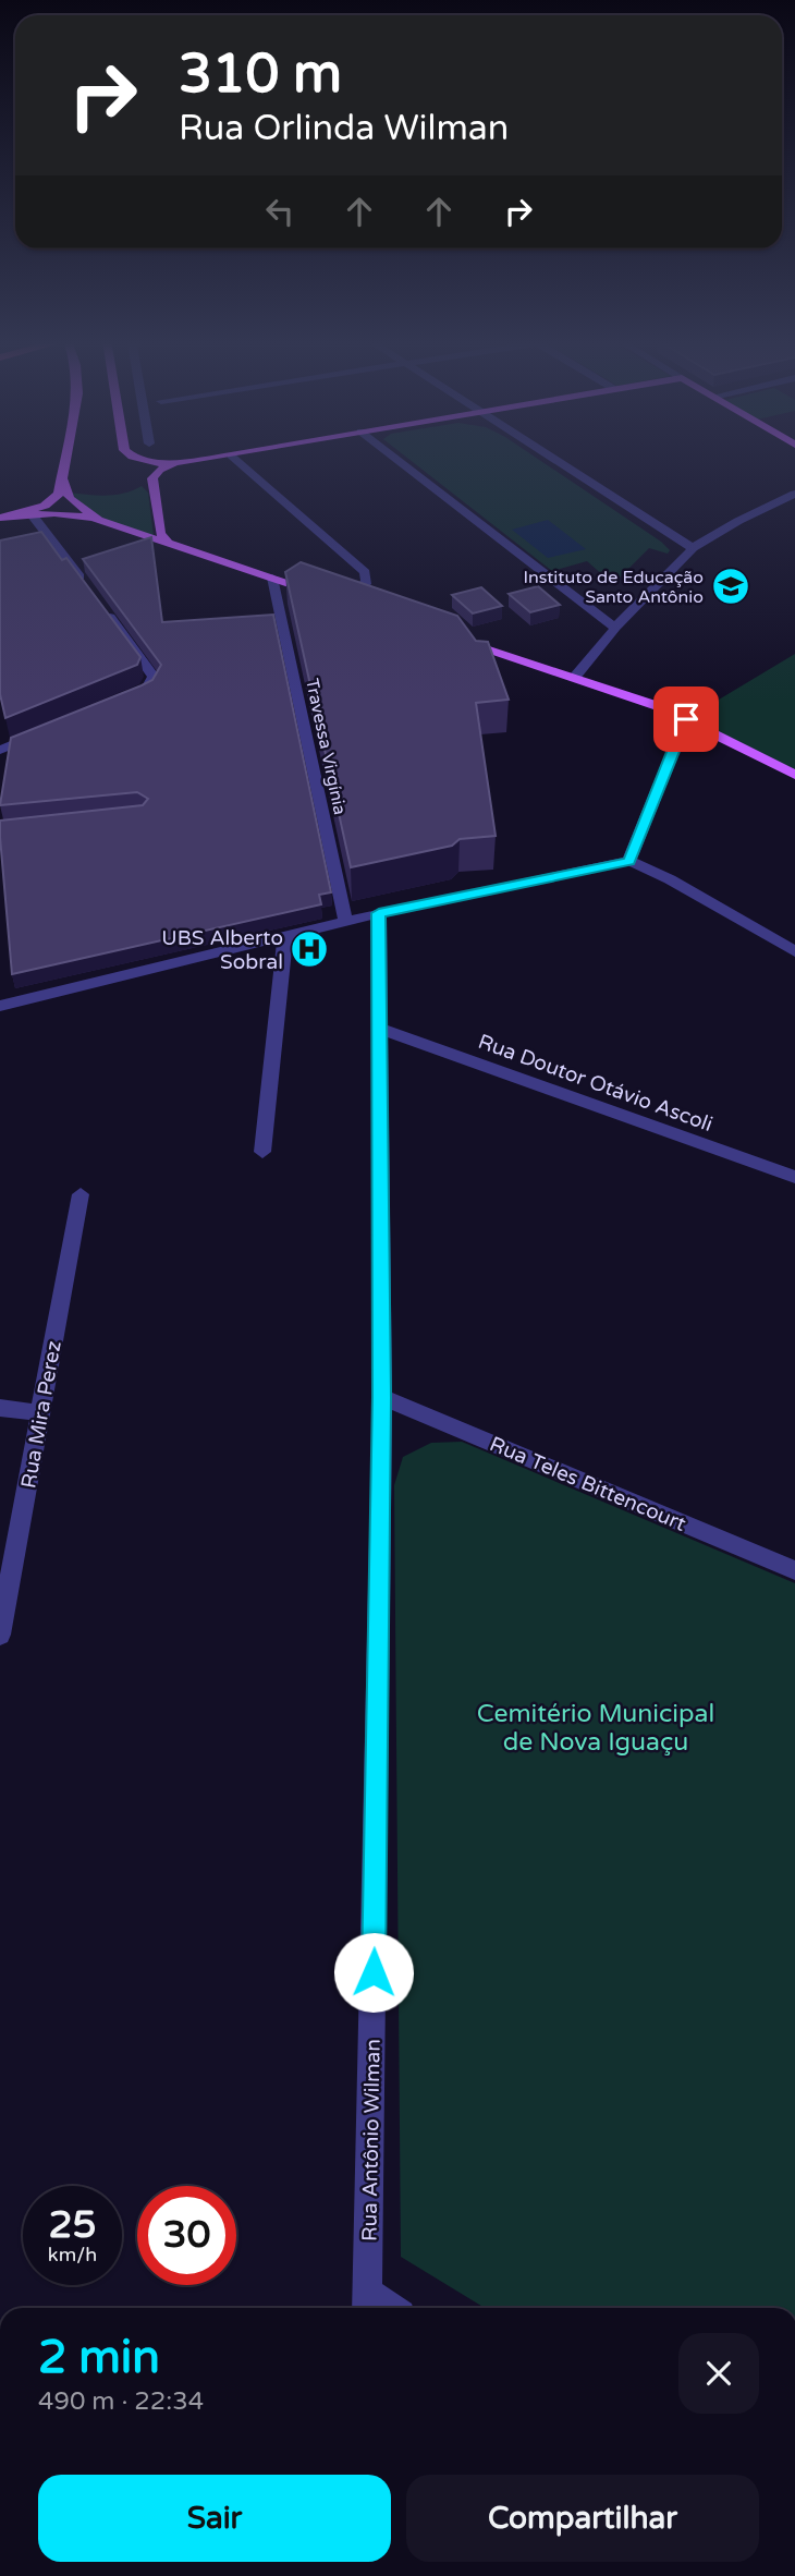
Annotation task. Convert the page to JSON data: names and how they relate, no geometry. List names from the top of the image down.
{
  "streets": {
    "street": [
      "Travessa Virgínia",
      "Rua Doutor Otávio Ascoli",
      "Rua Mira Perez",
      "Rua Teles Bittencourt",
      "Rua Antônio Wilman"
    ]
  },
  "crossings": [
    ["Rua Doutor Otávio Ascoli", "Rua Antônio Wilman"],
    ["Rua Teles Bittencourt", "Rua Antônio Wilman"]
  ],
  "parks": ["Cemitério Municipal de Nova Iguaçu"],
  "places": {
    "school or university": ["Instituto de Educação Santo Antônio"],
    "hospital": ["UBS Alberto Sobral"]
  },
  "page": {
    "turn": ["310 m", "Rua Orlinda Wilman"],
    "speed": "25 km/h",
    "limit": "30",
    "heading": ["2 min", "490 m · 22:34"],
    "buttons": ["Sair", "Compartilhar"]
  }
}
